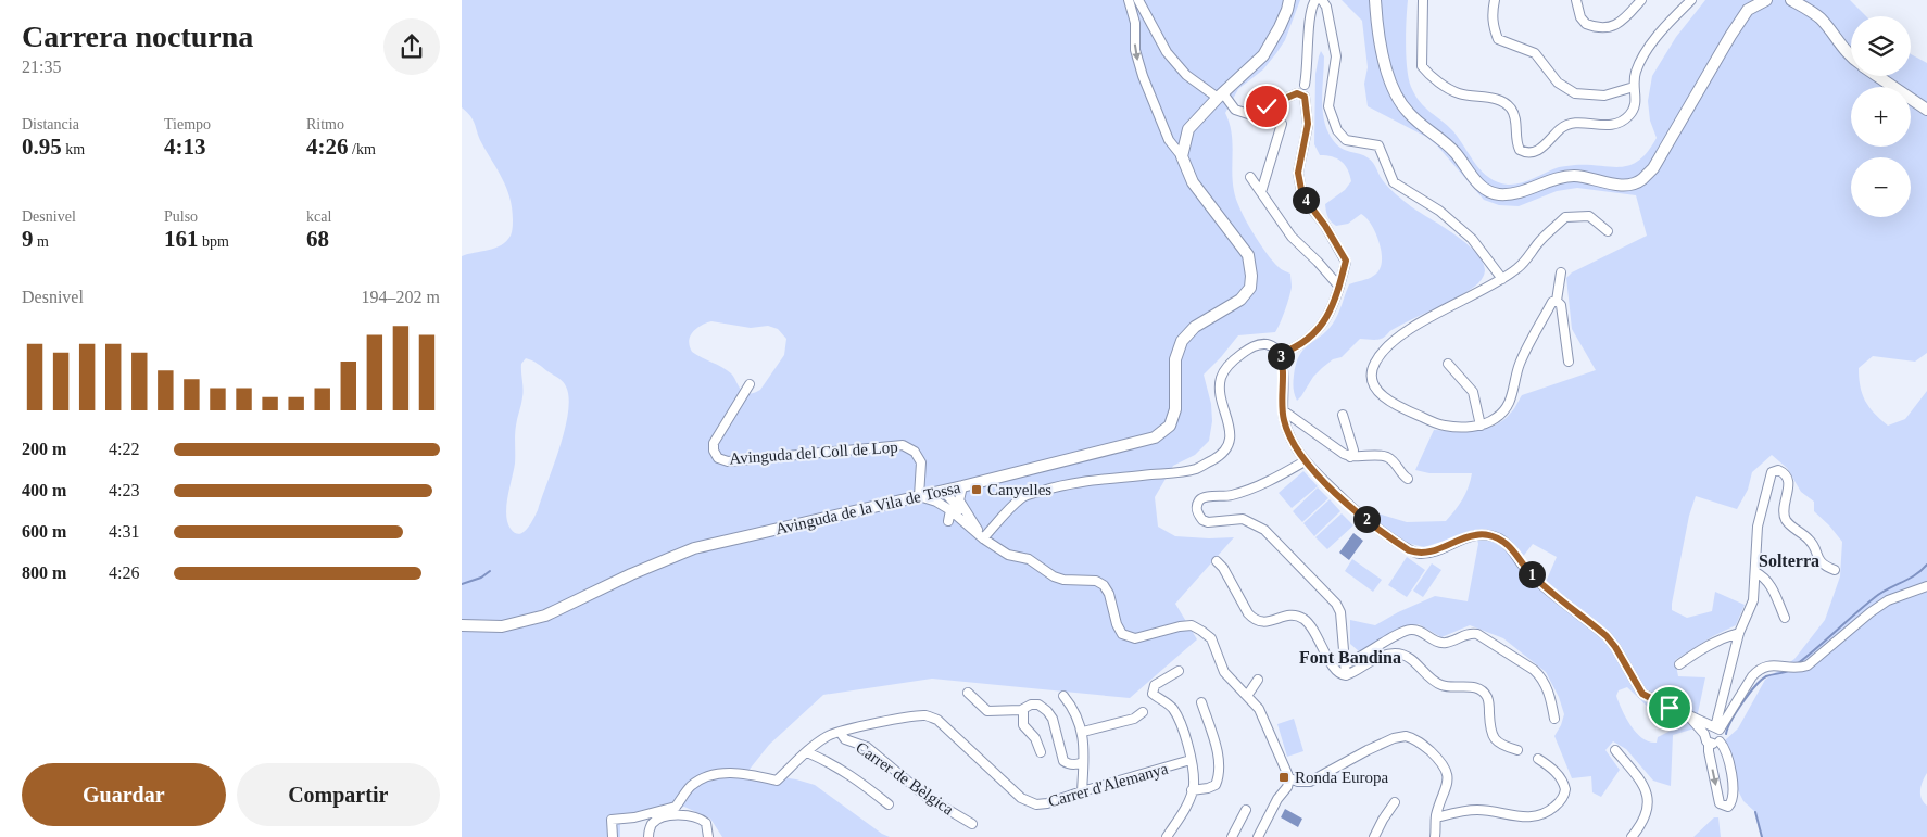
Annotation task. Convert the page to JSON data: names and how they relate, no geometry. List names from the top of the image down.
{
  "streets": {
    "main road": ["Avinguda de la Vila de Tossa"],
    "street": ["Avinguda del Coll de Lop", "Carrer de Bèlgica", "Carrer d'Alemanya"]
  },
  "crossings": [
    ["Avinguda del Coll de Lop", "Avinguda de la Vila de Tossa"],
    ["Carrer de Bèlgica", "Carrer d'Alemanya"]
  ],
  "districts": ["Solterra", "Font Bandina"],
  "places": {
    "transit": ["Canyelles", "Ronda Europa"]
  },
  "page": {
    "heading": ["Carrera nocturna", "21:35"],
    "map_buttons": ["+", "−"],
    "stats": [
      ["Distancia", "0.95 km"],
      ["Tiempo", "4:13"],
      ["Ritmo", "4:26 /km"],
      ["Desnivel", "9 m"],
      ["Pulso", "161 bpm"],
      ["kcal", "68"]
    ],
    "pins": [
      "4",
      "3",
      "2",
      "1"
    ],
    "chart": ["Desnivel", "194–202 m"],
    "list": [
      {
        "name": "200 m",
        "note": "4:22"
      },
      {
        "name": "400 m",
        "note": "4:23"
      },
      {
        "name": "600 m",
        "note": "4:31"
      },
      {
        "name": "800 m",
        "note": "4:26"
      }
    ],
    "buttons": ["Guardar", "Compartir"]
  }
}
